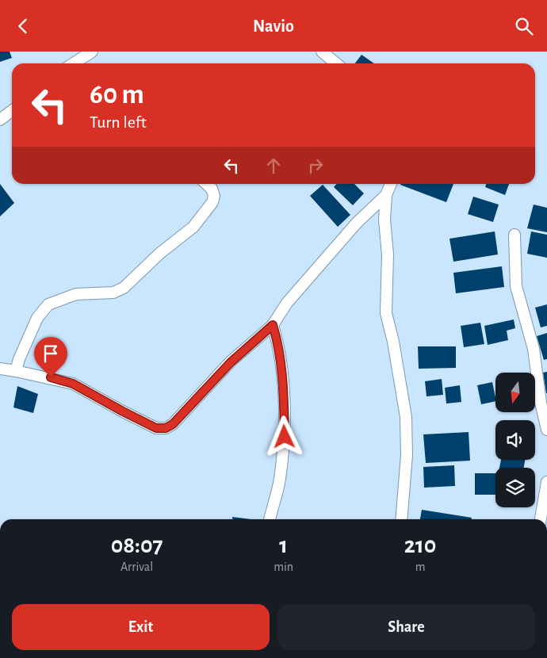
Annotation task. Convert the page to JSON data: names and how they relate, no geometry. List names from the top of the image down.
{
  "north": "bottom",
  "page": {
    "header": "Navio",
    "turn": ["60 m", "Turn left"],
    "eta": [
      "08:07",
      "Arrival",
      "1",
      "min",
      "210",
      "m"
    ],
    "buttons": ["Exit", "Share"]
  }
}
